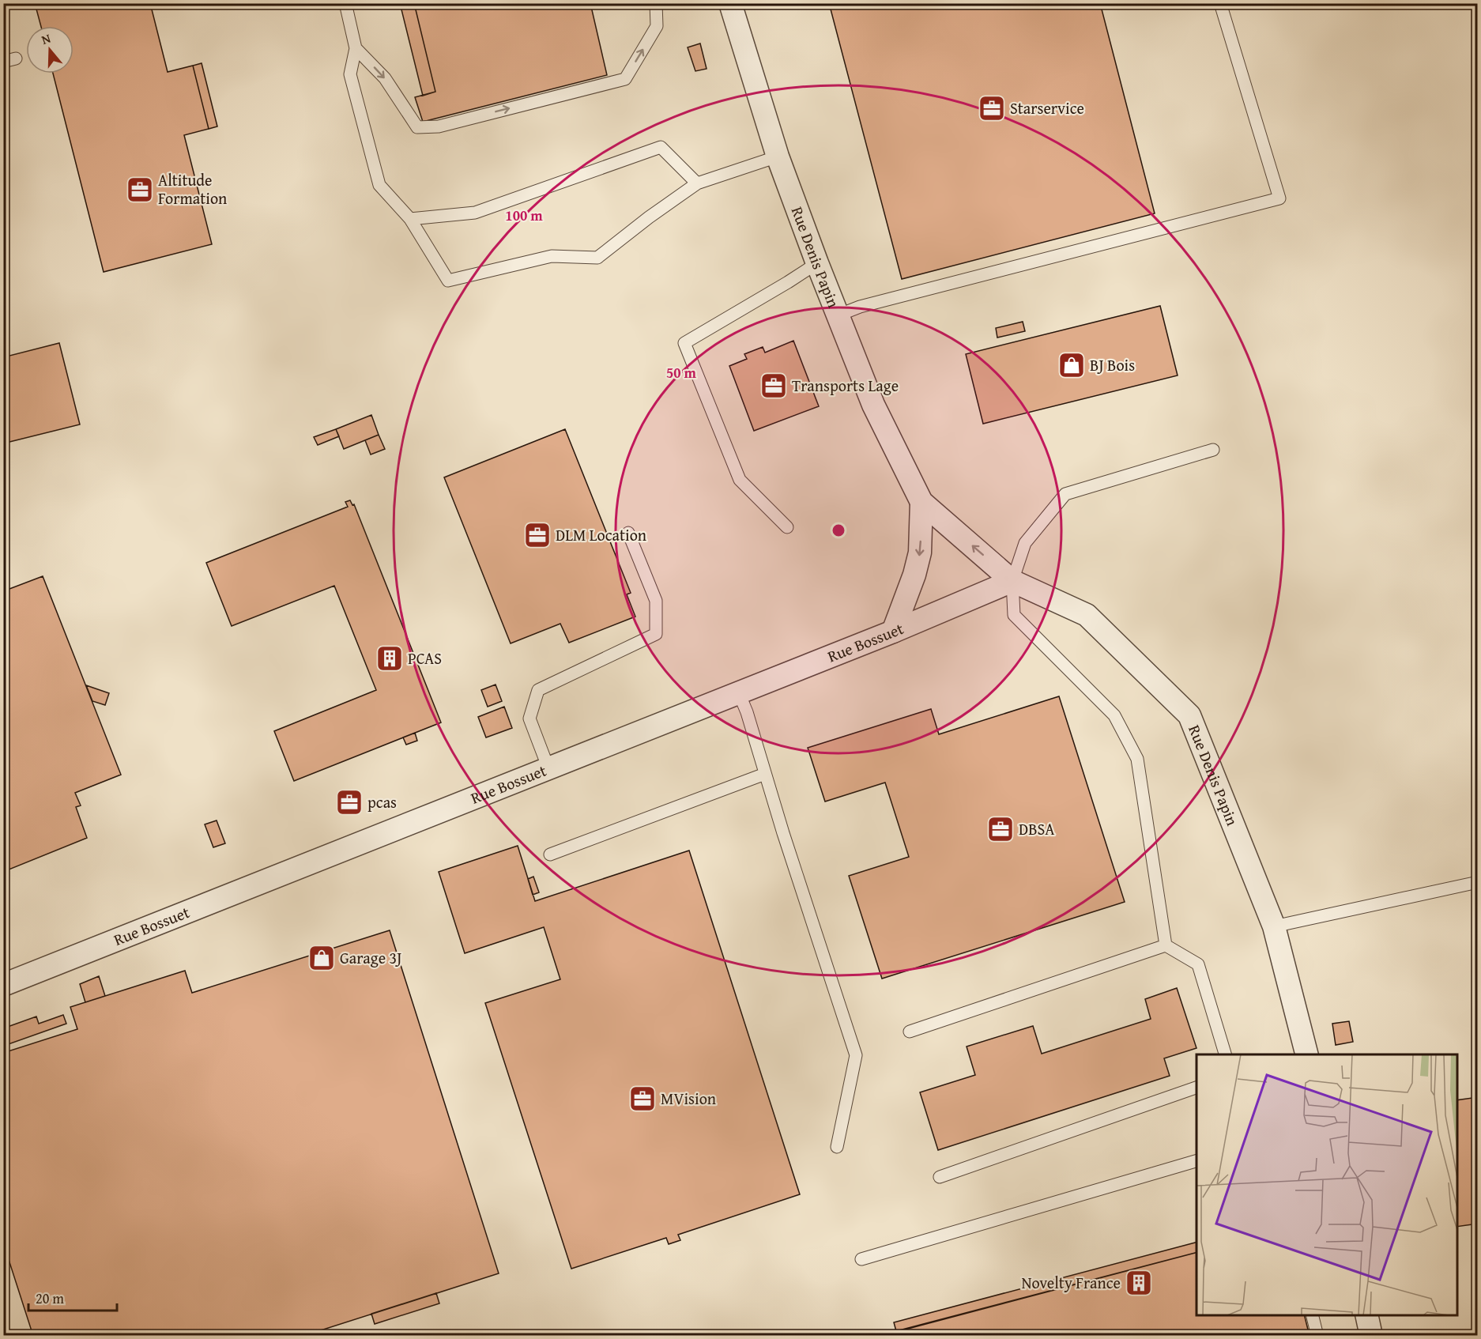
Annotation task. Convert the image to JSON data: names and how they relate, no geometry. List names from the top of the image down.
{
  "streets": {
    "street": ["Rue Denis Papin", "Rue Bossuet"]
  },
  "crossings": [
    ["Rue Denis Papin", "Rue Bossuet"]
  ],
  "places": {
    "office": [
      "Starservice",
      "Altitude Formation",
      "Transports Lage",
      "DLM Location",
      "pcas",
      "DBSA",
      "MVision"
    ],
    "shop": ["BJ Bois", "Garage 3J"],
    "building": ["PCAS", "Novelty France"]
  },
  "scale_bar": "20 m",
  "north": "top",
  "rings": ["100 m", "50 m"]
}
